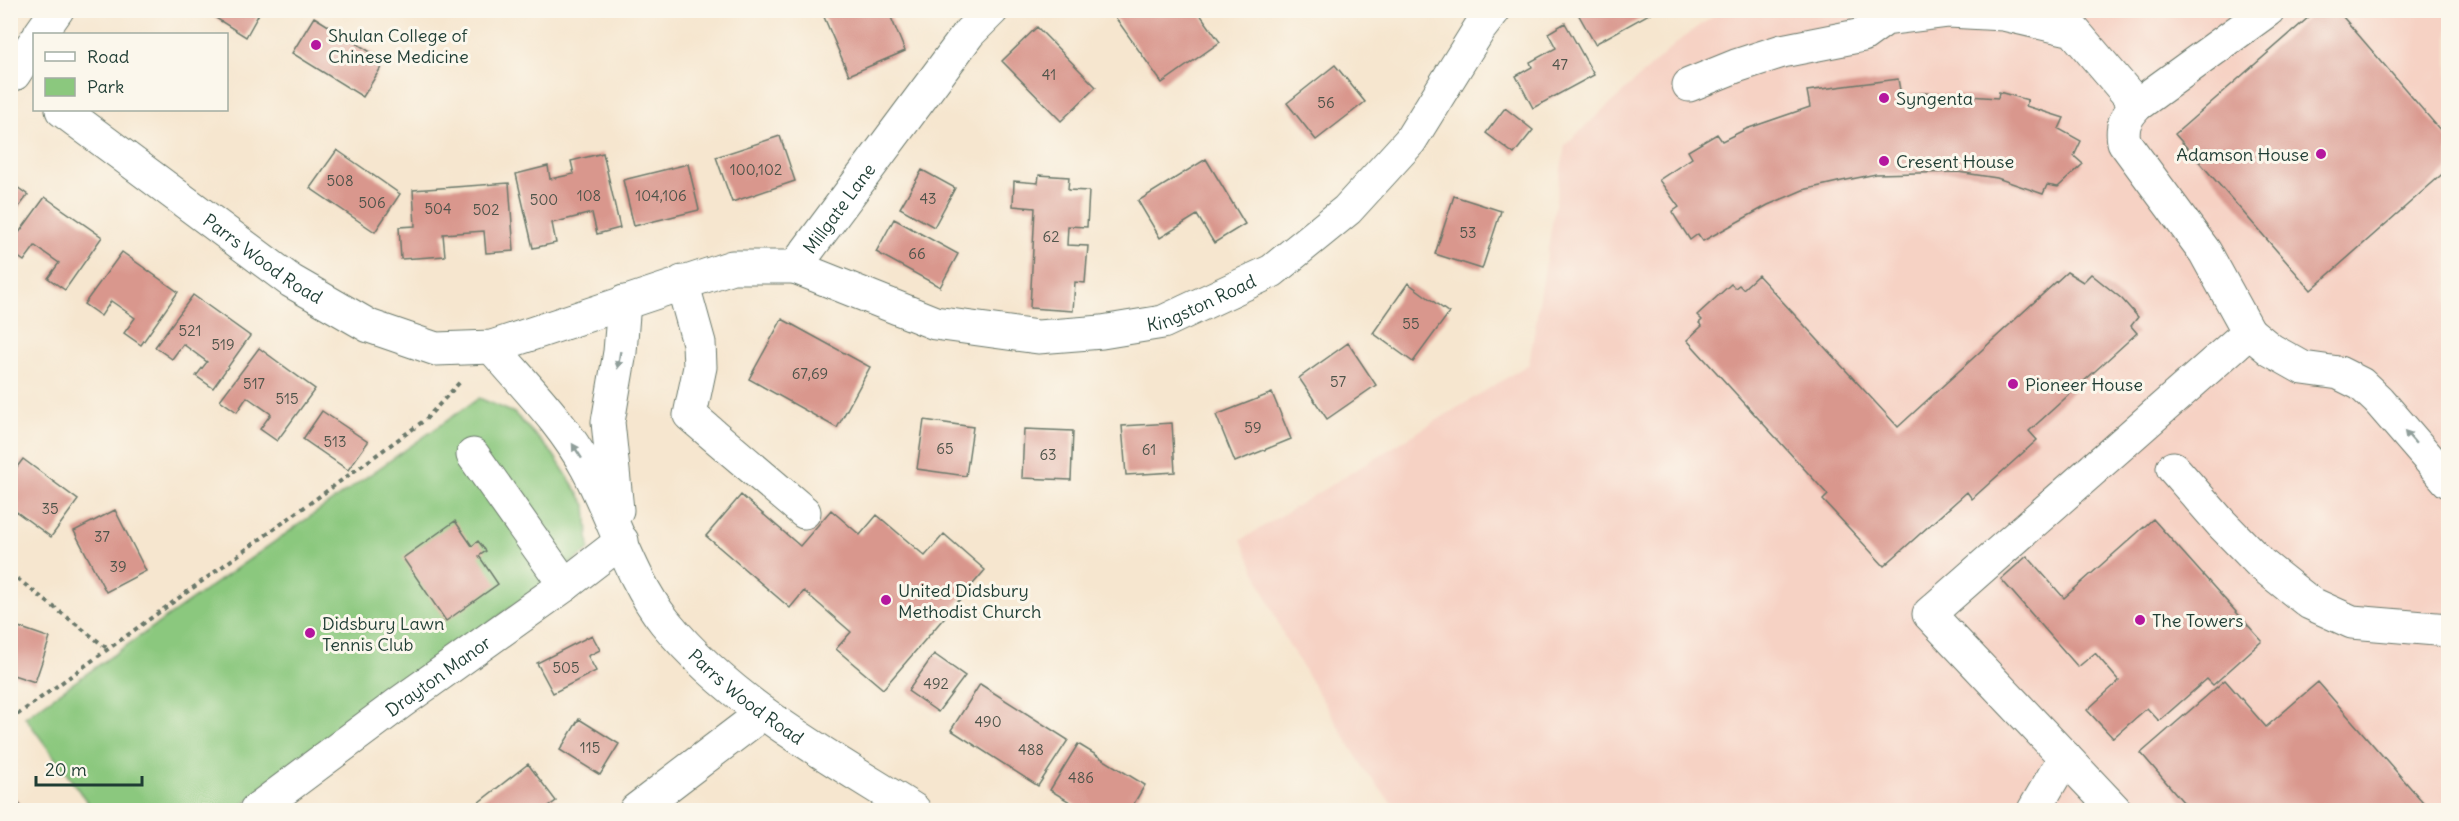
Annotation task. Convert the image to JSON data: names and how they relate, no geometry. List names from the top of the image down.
{
  "streets": {
    "street": [
      "Millgate Lane",
      "Parrs Wood Road",
      "Kingston Road",
      "Drayton Manor"
    ]
  },
  "crossings": [
    ["Millgate Lane", "Parrs Wood Road"],
    ["Millgate Lane", "Kingston Road"],
    ["Parrs Wood Road", "Drayton Manor"]
  ],
  "places": [
    "Shulan College of Chinese Medicine",
    "Syngenta",
    "Adamson House",
    "Cresent House",
    "Pioneer House",
    "United Didsbury Methodist Church",
    "The Towers",
    "Didsbury Lawn Tennis Club"
  ],
  "house_numbers": [
    "47",
    "41",
    "56",
    "100,102",
    "508",
    "108",
    "104,106",
    "43",
    "500",
    "506",
    "504",
    "502",
    "53",
    "62",
    "66",
    "55",
    "521",
    "519",
    "67,69",
    "57",
    "517",
    "515",
    "59",
    "513",
    "65",
    "61",
    "63",
    "35",
    "37",
    "39",
    "505",
    "492",
    "490",
    "115",
    "488",
    "486"
  ],
  "legend": ["Road", "Park"],
  "scale_bar": "20 m"
}
